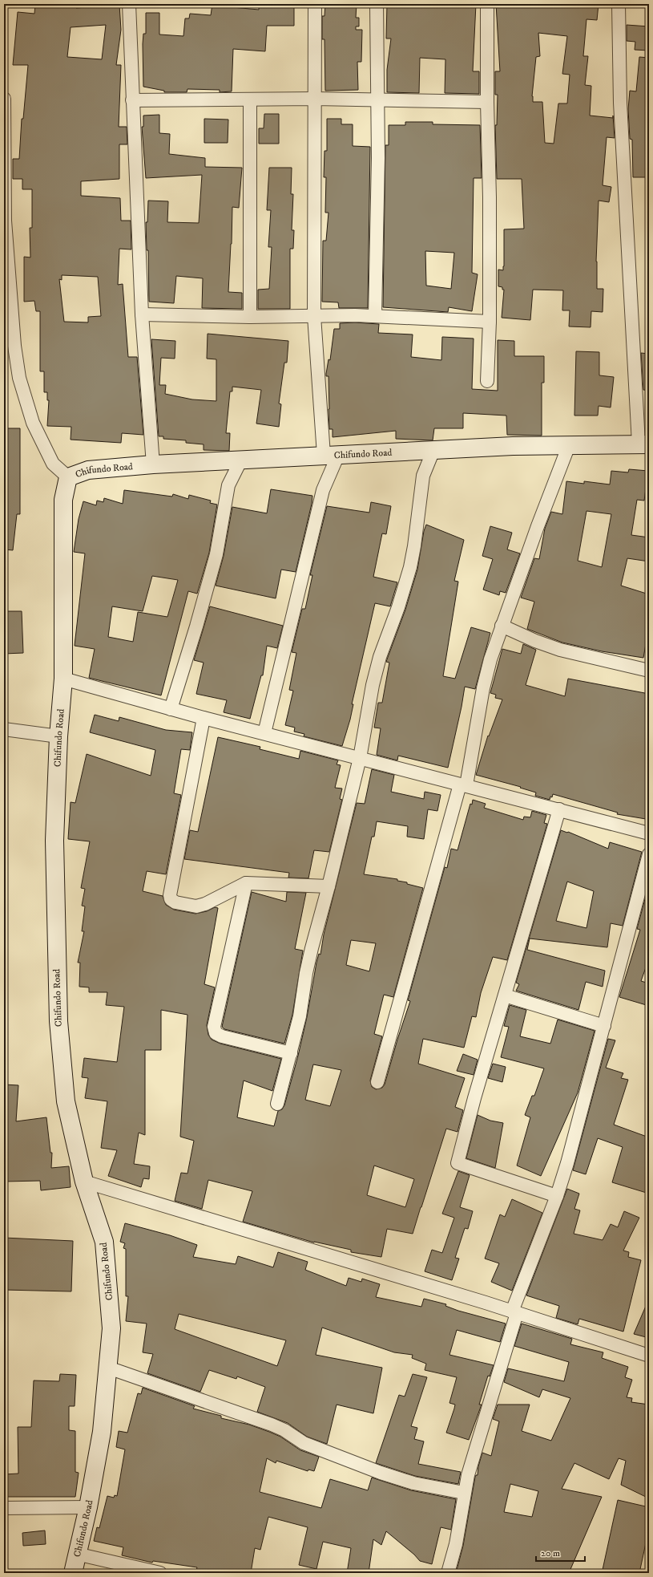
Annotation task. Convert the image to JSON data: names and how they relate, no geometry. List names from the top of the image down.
{
  "streets": {
    "street": ["Chifundo Road"]
  },
  "scale_bar": "20 m"
}
